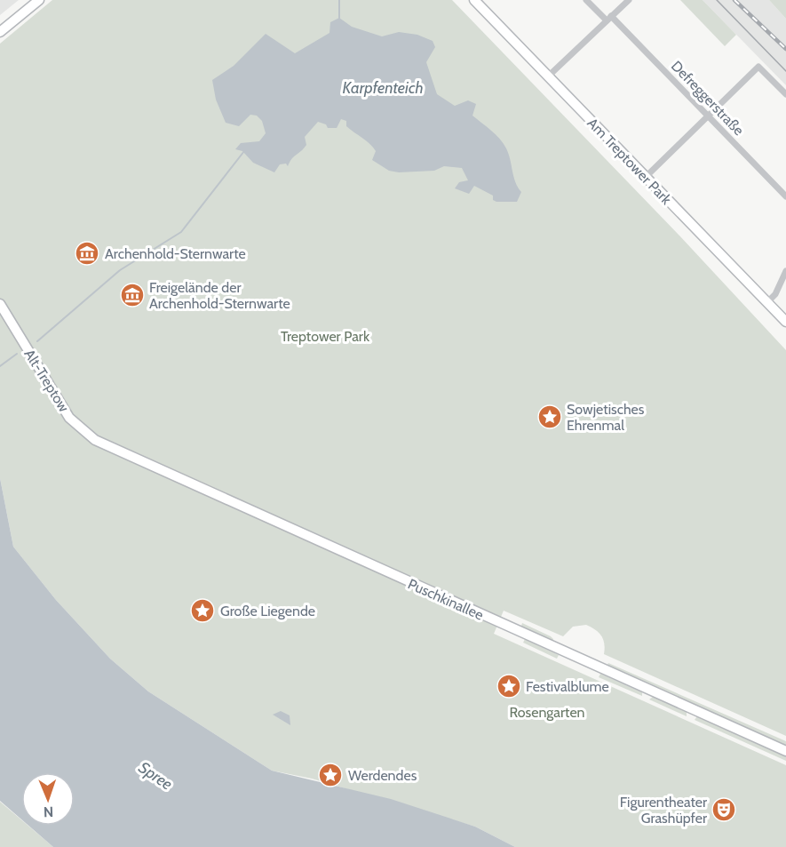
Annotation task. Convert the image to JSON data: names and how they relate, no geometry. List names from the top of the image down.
{
  "streets": {
    "main road": ["Am Treptower Park", "Alt-Treptow", "Puschkinallee"],
    "street": ["Defreggerstraße"]
  },
  "crossings": [
    ["Alt-Treptow", "Puschkinallee"]
  ],
  "water": ["Karpfenteich", "Spree"],
  "parks": ["Treptower Park", "Rosengarten"],
  "places": {
    "museum": ["Archenhold-Sternwarte", "Freigelände der Archenhold-Sternwarte"],
    "place": [
      "Sowjetisches Ehrenmal",
      "Große Liegende",
      "Festivalblume",
      "Werdendes"
    ],
    "theatre": ["Figurentheater Grashüpfer"]
  },
  "north": "bottom"
}
